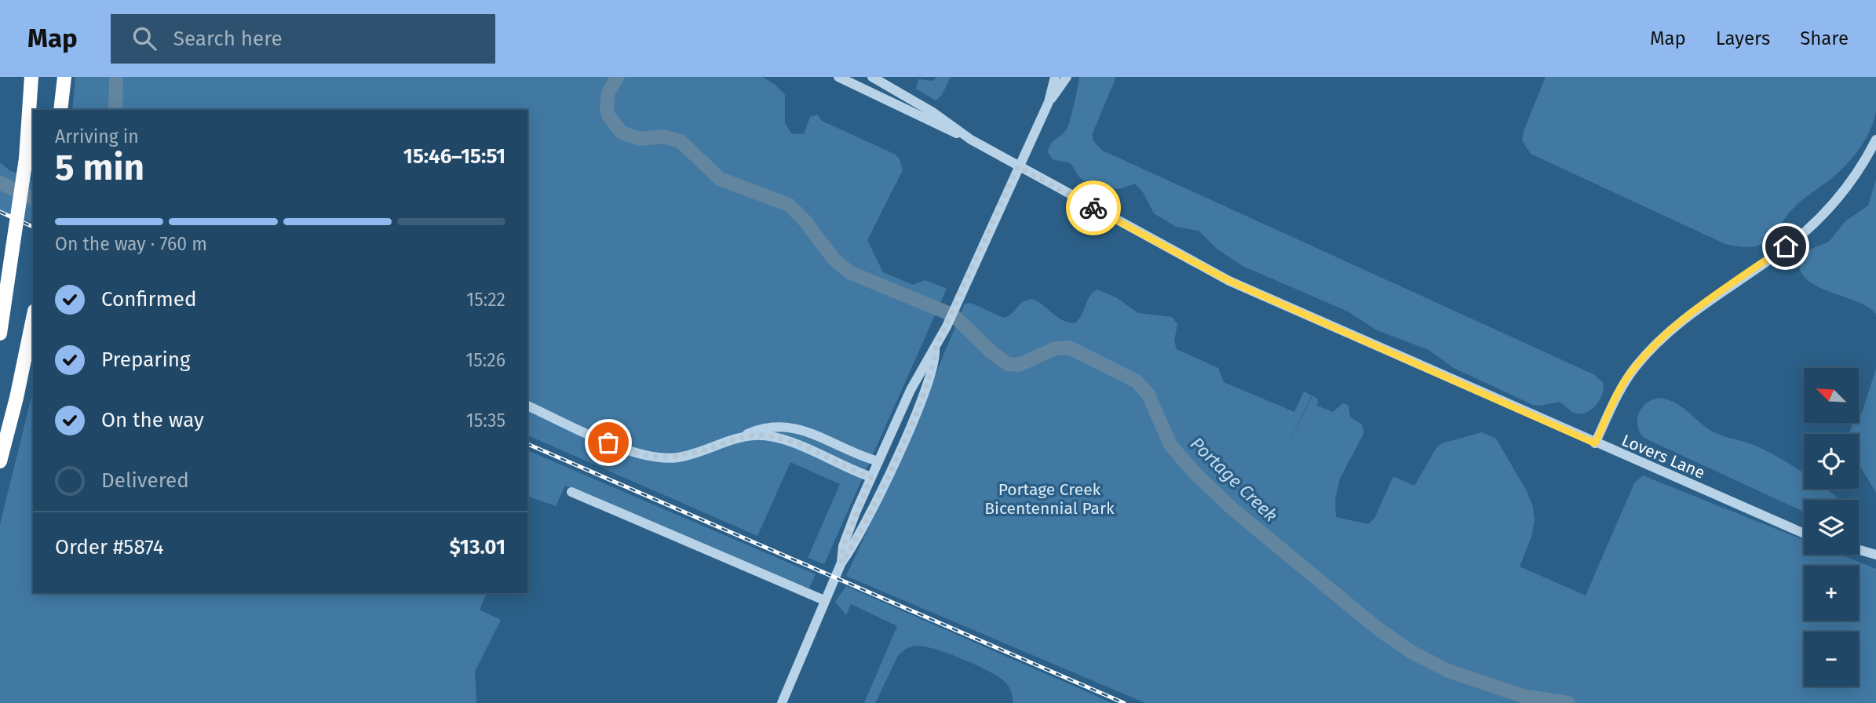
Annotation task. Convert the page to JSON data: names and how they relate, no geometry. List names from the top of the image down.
{
  "streets": {
    "street": ["Lovers Lane"]
  },
  "water": ["Portage Creek"],
  "parks": ["Portage Creek Bicentennial Park"],
  "north": "top left",
  "page": {
    "header": "Map",
    "search": "Search here",
    "nav": ["Map", "Layers", "Share"],
    "heading": ["5 min", "Arriving in", "15:46–15:51"],
    "panel": ["Order #5874", "$13.01"],
    "bar": "On the way · 760 m",
    "list": [
      ["Confirmed", "15:22"],
      ["Preparing", "15:26"],
      ["On the way", "15:35"],
      "Delivered"
    ],
    "map_buttons": ["+", "−"]
  }
}
